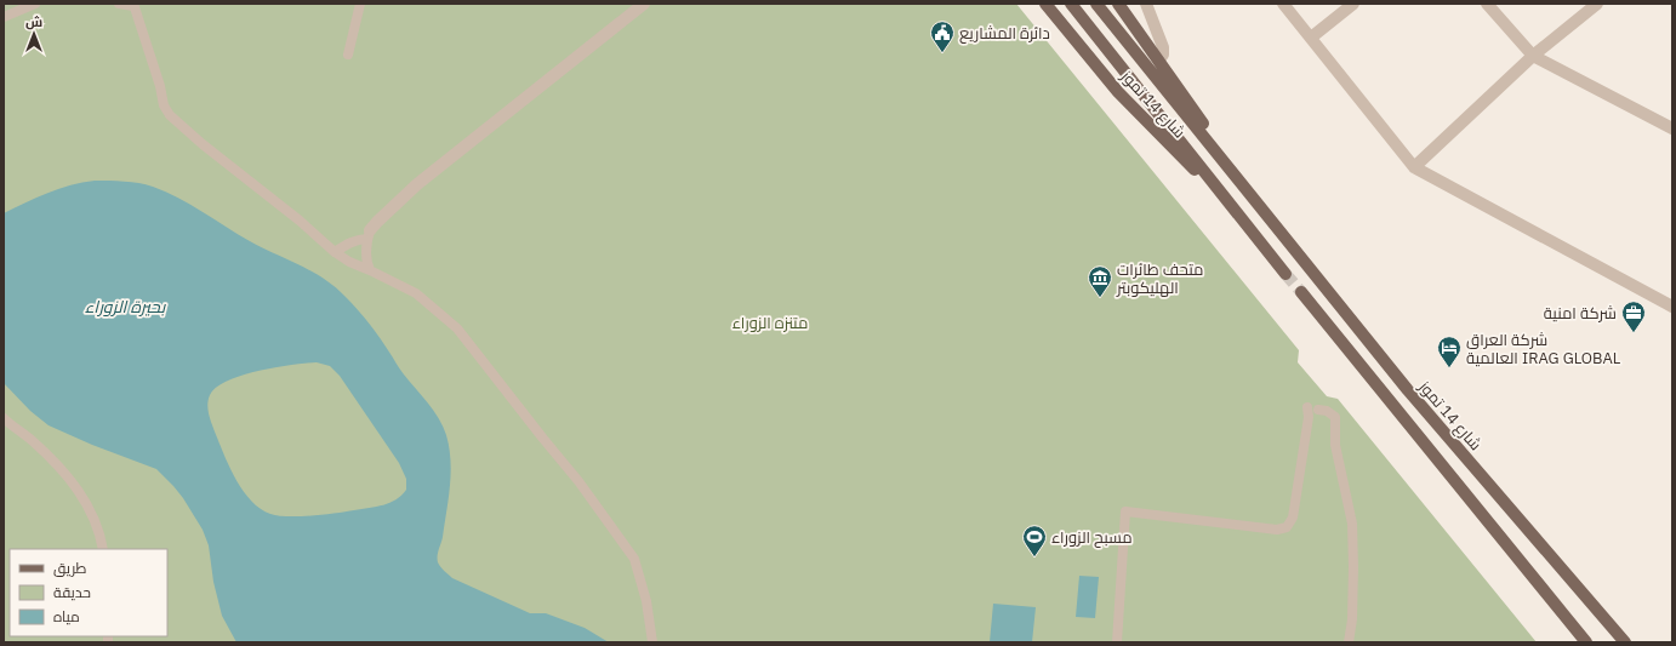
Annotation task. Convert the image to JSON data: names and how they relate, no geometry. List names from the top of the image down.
{
  "streets": {
    "main road": ["شارع 14 تموز"]
  },
  "water": ["بحيرة الزوراء"],
  "parks": ["متنزه الزوراء"],
  "places": {
    "public building": ["دائرة المشاريع"],
    "museum": ["متحف طائرات الهليكوبتر"],
    "office": ["شركة امنية"],
    "hotel": ["شركة العراق العالمية IRAG GLOBAL"],
    "sports": ["مسبح الزوراء"]
  },
  "legend": ["طريق", "حديقة", "مياه"],
  "north": "top"
}
